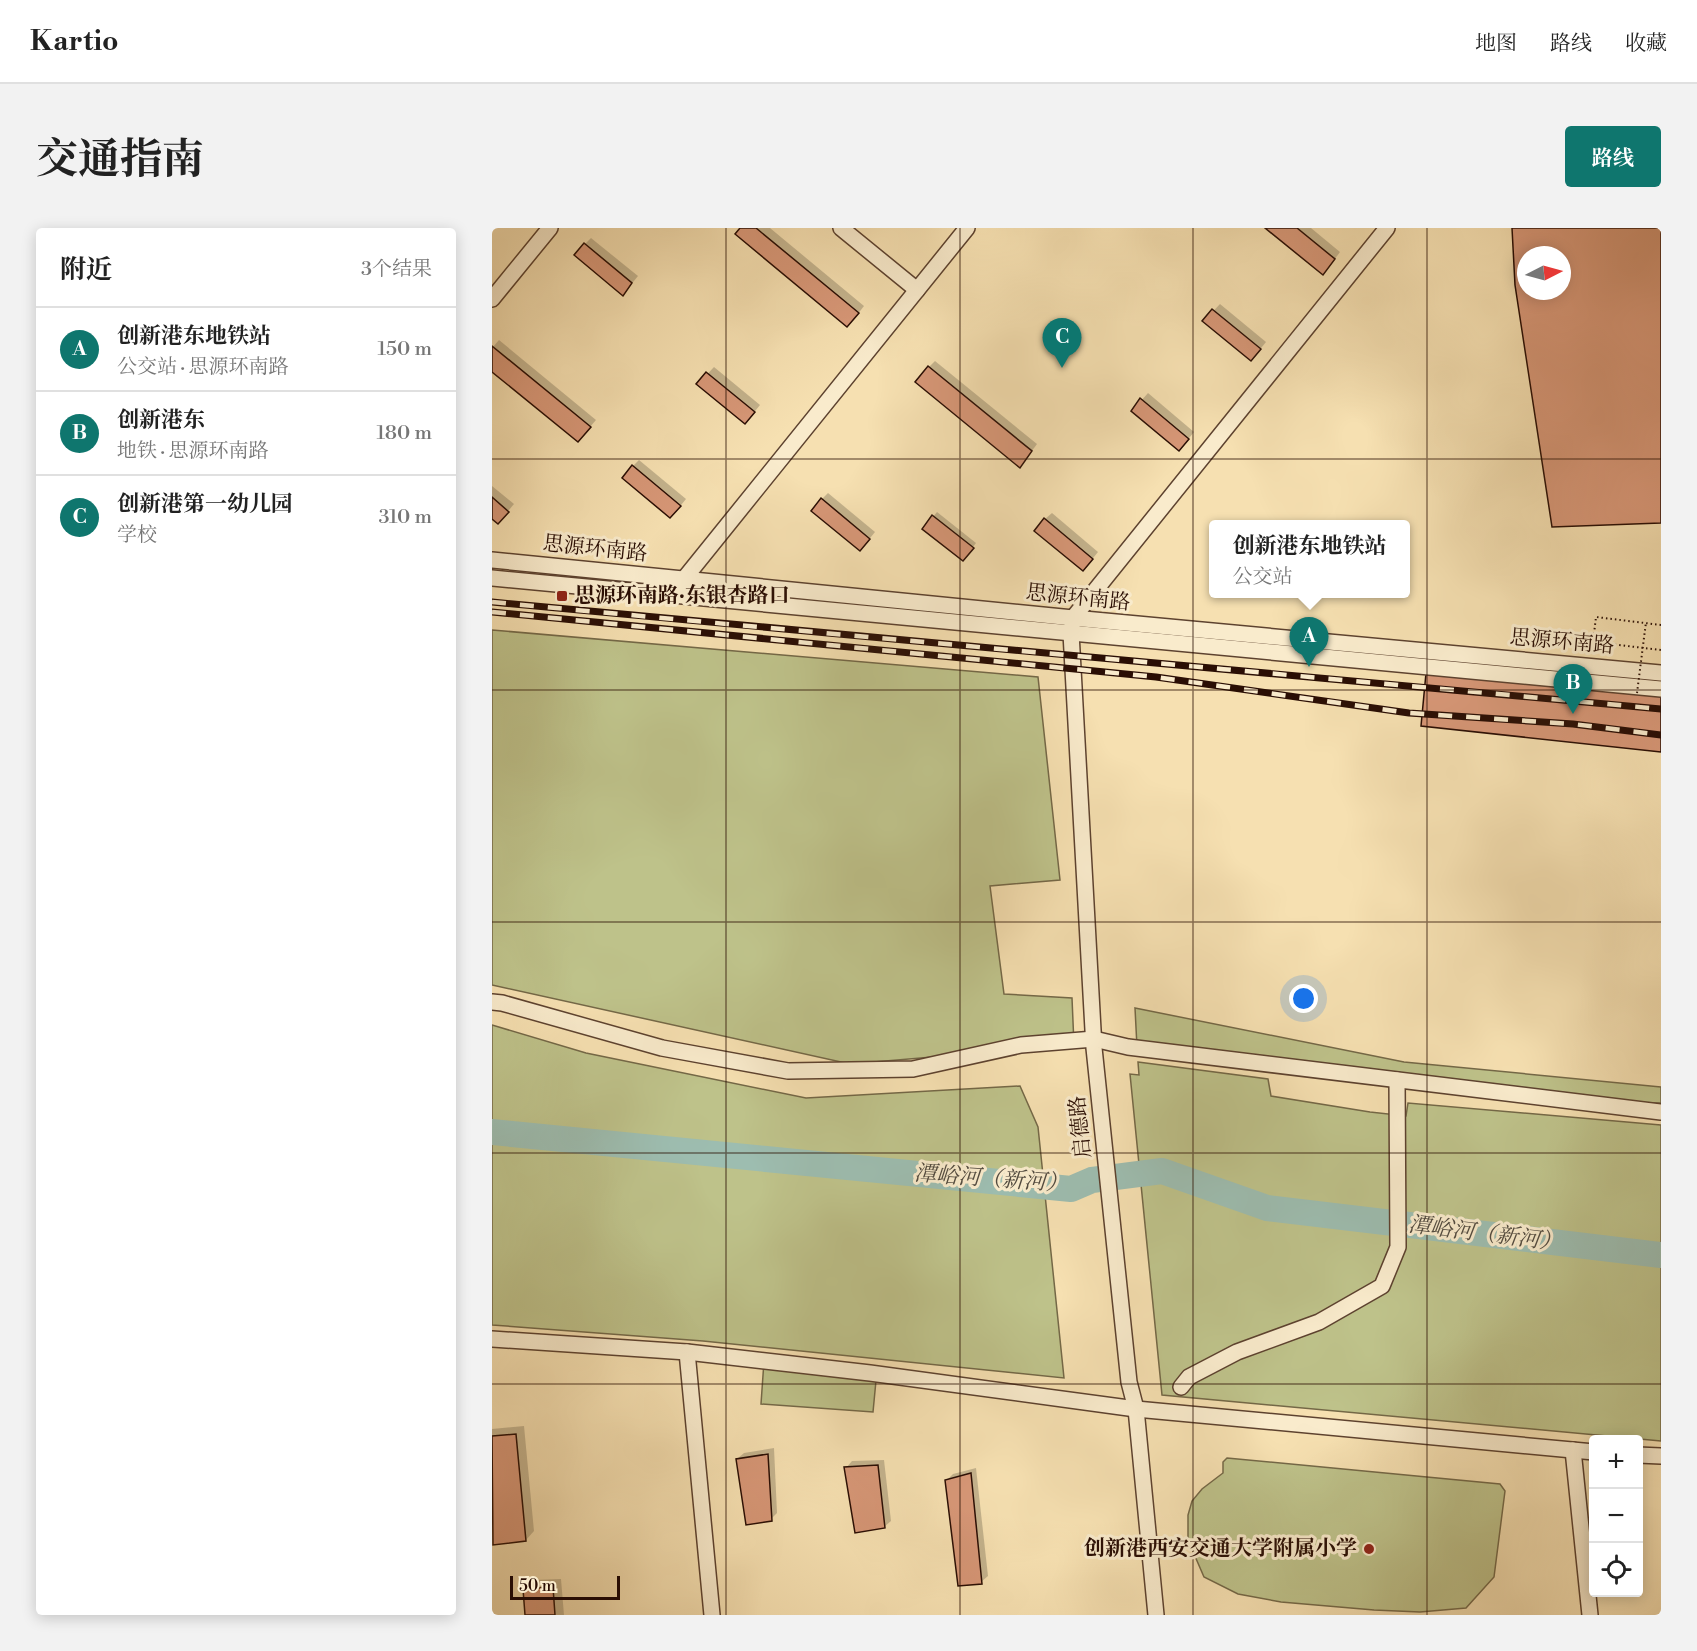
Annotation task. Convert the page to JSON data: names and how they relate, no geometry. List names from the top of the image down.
{
  "streets": {
    "street": ["思源环南路", "启德路"]
  },
  "crossings": [
    ["思源环南路", "启德路"]
  ],
  "water": ["潭峪河（新河）"],
  "places": {
    "transit": ["思源环南路·东银杏路口"],
    "other": ["创新港西安交通大学附属小学"]
  },
  "scale_bar": "50 m",
  "north": "right",
  "page": {
    "header": "Kartio",
    "nav": ["地图", "路线", "收藏"],
    "title": "交通指南",
    "buttons": "路线",
    "heading": ["附近", "3个结果"],
    "list": [
      {
        "mark": "A",
        "name": "创新港东地铁站",
        "note": "公交站 · 思源环南路",
        "value": "150 m"
      },
      {
        "mark": "B",
        "name": "创新港东",
        "note": "地铁 · 思源环南路",
        "value": "180 m"
      },
      {
        "mark": "C",
        "name": "创新港第一幼儿园",
        "note": "学校",
        "value": "310 m"
      }
    ],
    "pins": ["C", "A", "B"],
    "popup": ["创新港东地铁站", "公交站"],
    "map_buttons": ["+", "−"],
    "scale": "50 m"
  }
}
